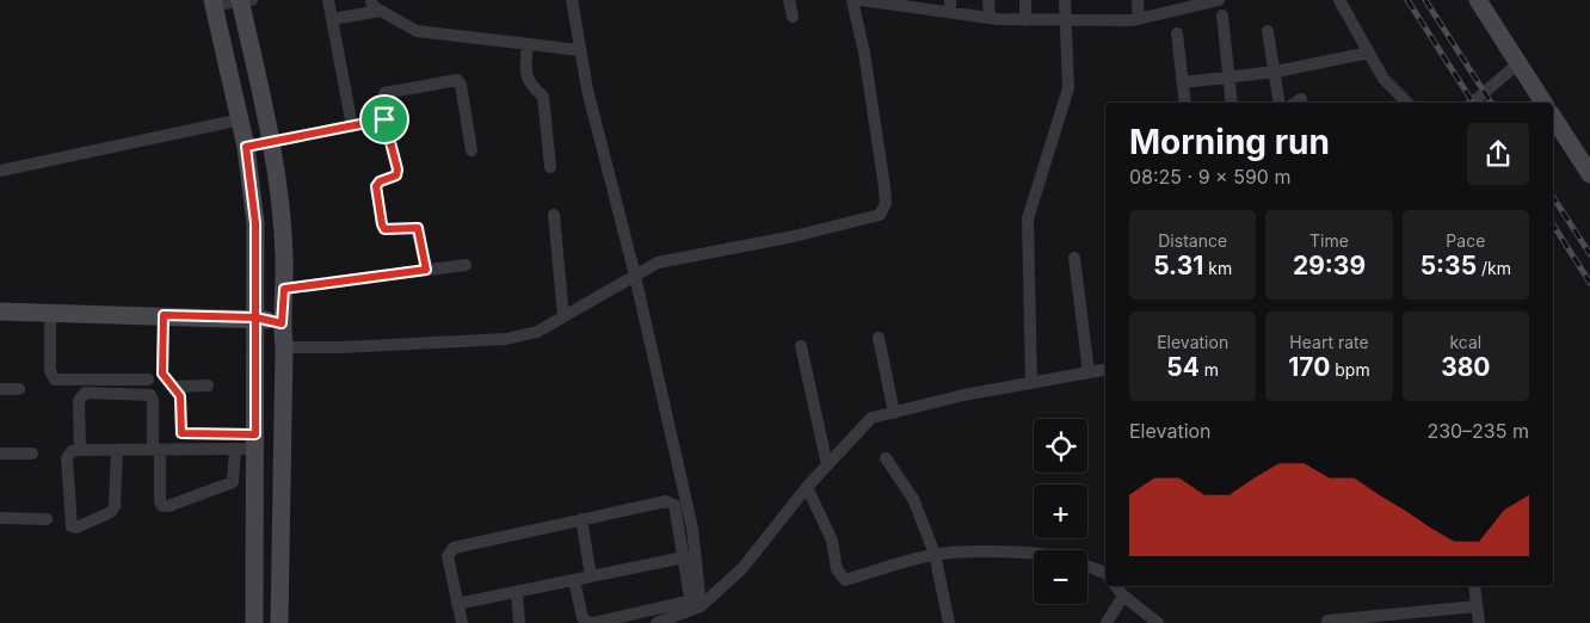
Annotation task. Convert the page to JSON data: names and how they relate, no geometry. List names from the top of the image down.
{
  "page": {
    "heading": ["Morning run", "08:25 · 9 × 590 m"],
    "stats": [
      ["Distance", "5.31 km"],
      ["Time", "29:39"],
      ["Pace", "5:35 /km"],
      ["Elevation", "54 m"],
      ["Heart rate", "170 bpm"],
      ["kcal", "380"]
    ],
    "chart": ["Elevation", "230–235 m"],
    "map_buttons": ["+", "−"]
  }
}
